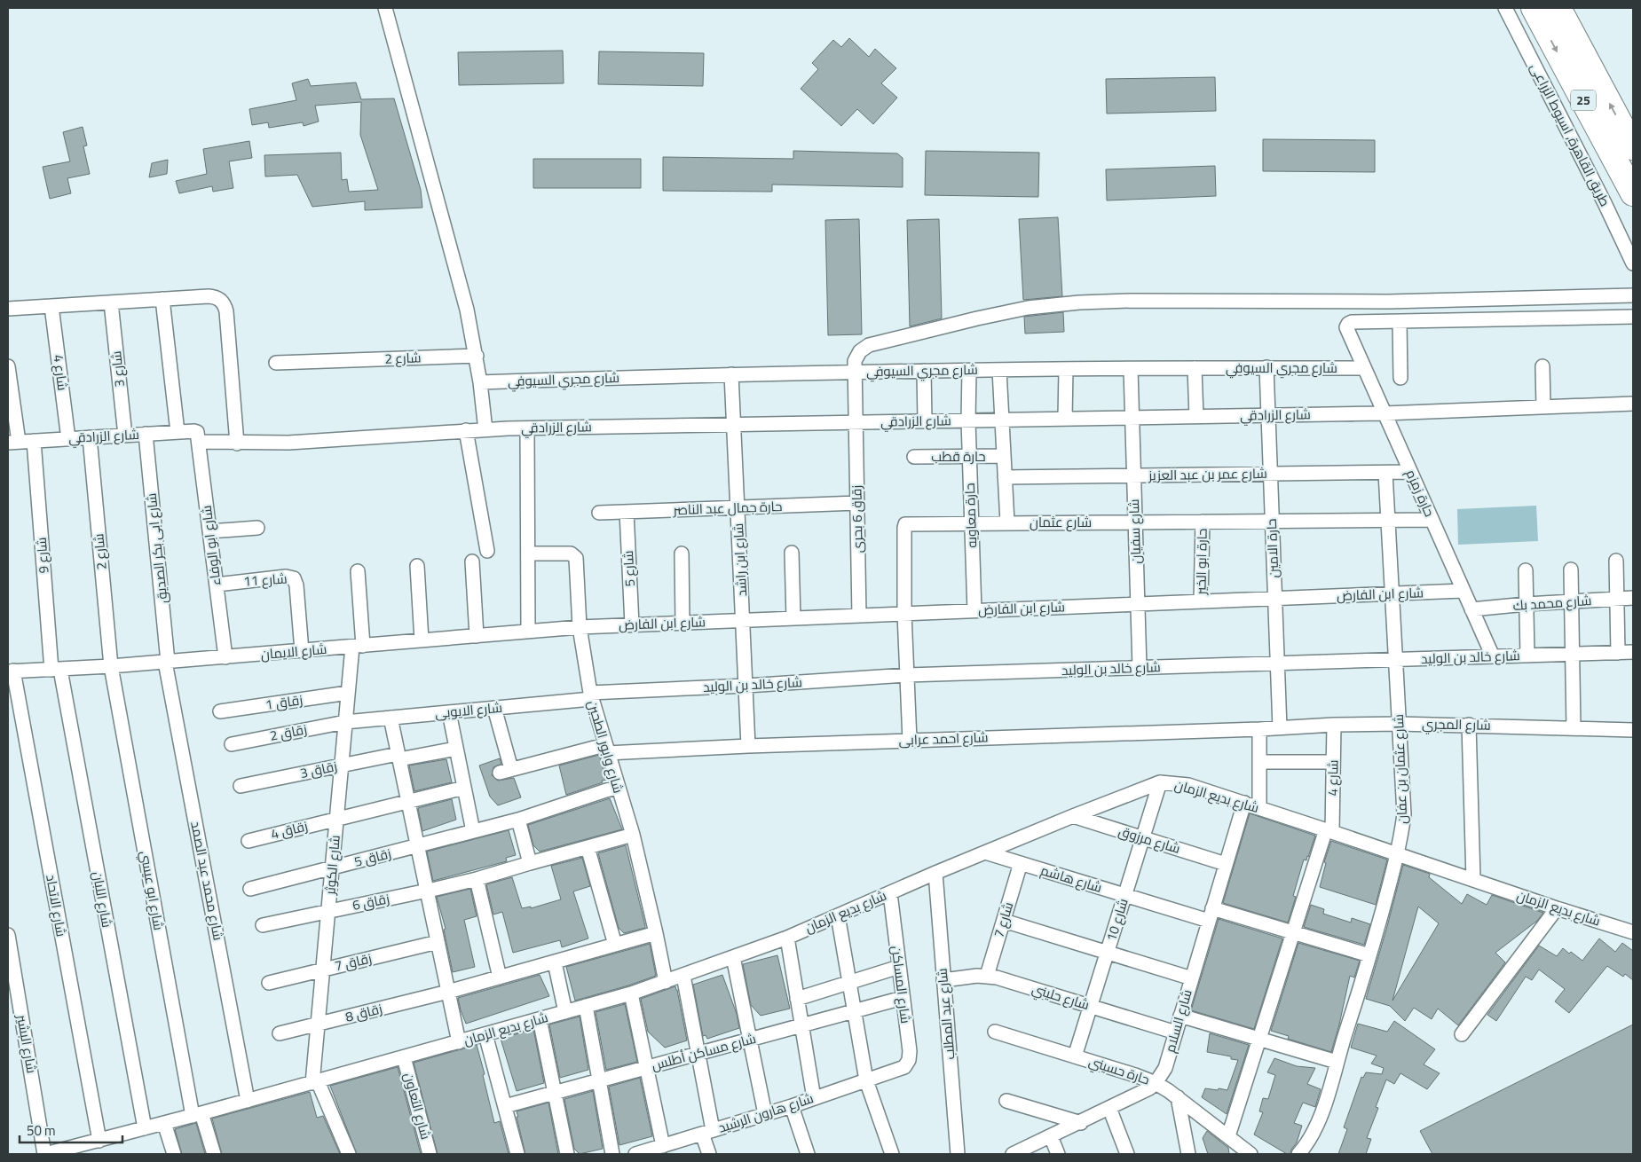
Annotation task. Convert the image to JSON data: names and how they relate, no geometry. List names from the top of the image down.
{
  "streets": {
    "highway": ["25", "طريق القاهرة, اسيوط الزراعى"],
    "street": [
      "شارع 2",
      "شارع مجري السيوفي",
      "شارع 3",
      "شارع 4",
      "شارع الزرادقي",
      "حارة قطب",
      "شارع عمر بن عبد العزيز",
      "حارة زمزم",
      "حارة جمال عبد الناصر",
      "حارة معاويه",
      "زقاق 6 بحرى",
      "شارع عثمان",
      "شارع سفيان",
      "شارع ابو الوفاء",
      "شارع ابى بكر الصديق",
      "حارة الامين",
      "شارع 9",
      "شارع ابن راشد",
      "حارة ابو الخير",
      "شارع 5",
      "شارع 11",
      "شارع ابن الفارض",
      "شارع محمد بك",
      "شارع الايمان",
      "شارع خالد بن الوليد",
      "زقاق 1",
      "شارع الايوبى",
      "شارع المجري",
      "زقاق 2",
      "شارع احمد عرابى",
      "شارع وابور الطحين",
      "شارع عثمان بن عفان",
      "زقاق 3",
      "شارع بديع الزمان",
      "زقاق 4",
      "شارع مرزوق",
      "زقاق 5",
      "شارع الكوثر",
      "شارع هاشم",
      "شارع محمد عبد الصمد",
      "شارع ابو عيسي",
      "شارع اللبان",
      "زقاق 6",
      "شارع الاتحاد",
      "شارع 7",
      "شارع 10",
      "زقاق 7",
      "شارع المساكن",
      "شارع حليني",
      "زقاق 8",
      "شارع عبد المطلب",
      "شارع السلام",
      "شارع البشير",
      "شارع مساكن أطلس",
      "حارة حسيني",
      "شارع التعاون",
      "شارع هارون الرشيد"
    ]
  },
  "crossings": [
    ["شارع 2", "شارع الزرادقي"],
    ["شارع 2", "شارع الايمان"],
    ["شارع 2", "شارع ابو عيسي"],
    ["شارع مجري السيوفي", "حارة زمزم"],
    ["شارع مجري السيوفي", "حارة معاويه"],
    ["شارع مجري السيوفي", "زقاق 6 بحرى"],
    ["شارع مجري السيوفي", "شارع سفيان"],
    ["شارع مجري السيوفي", "حارة الامين"],
    ["شارع مجري السيوفي", "شارع ابن راشد"],
    ["شارع 3", "شارع الزرادقي"],
    ["شارع 4", "شارع الزرادقي"],
    ["شارع 4", "شارع المجري"],
    ["شارع 4", "شارع بديع الزمان"],
    ["شارع 4", "شارع هاشم"],
    ["شارع 4", "حارة حسيني"],
    ["شارع الزرادقي", "حارة زمزم"],
    ["شارع الزرادقي", "حارة معاويه"],
    ["شارع الزرادقي", "زقاق 6 بحرى"],
    ["شارع الزرادقي", "شارع سفيان"],
    ["شارع الزرادقي", "شارع ابو الوفاء"],
    ["شارع الزرادقي", "شارع ابى بكر الصديق"],
    ["شارع الزرادقي", "حارة الامين"],
    ["شارع الزرادقي", "شارع 9"],
    ["شارع الزرادقي", "شارع ابن راشد"],
    ["حارة قطب", "حارة معاويه"],
    ["شارع عمر بن عبد العزيز", "حارة زمزم"],
    ["شارع عمر بن عبد العزيز", "شارع سفيان"],
    ["شارع عمر بن عبد العزيز", "حارة الامين"],
    ["شارع عمر بن عبد العزيز", "شارع عثمان بن عفان"],
    ["حارة زمزم", "شارع عثمان"],
    ["حارة زمزم", "شارع ابن الفارض"],
    ["حارة زمزم", "شارع محمد بك"],
    ["حارة زمزم", "شارع خالد بن الوليد"],
    ["حارة جمال عبد الناصر", "زقاق 6 بحرى"],
    ["حارة جمال عبد الناصر", "شارع ابن راشد"],
    ["حارة جمال عبد الناصر", "شارع 5"],
    ["حارة معاويه", "شارع عثمان"],
    ["حارة معاويه", "شارع ابن الفارض"],
    ["زقاق 6 بحرى", "شارع ابن الفارض"],
    ["شارع عثمان", "شارع سفيان"],
    ["شارع عثمان", "حارة الامين"],
    ["شارع عثمان", "حارة ابو الخير"],
    ["شارع عثمان", "شارع ابن الفارض"],
    ["شارع عثمان", "شارع خالد بن الوليد"],
    ["شارع عثمان", "شارع احمد عرابى"],
    ["شارع عثمان", "شارع عثمان بن عفان"],
    ["شارع سفيان", "شارع ابن الفارض"],
    ["شارع سفيان", "شارع خالد بن الوليد"],
    ["شارع ابو الوفاء", "شارع 11"],
    ["شارع ابو الوفاء", "شارع الايمان"],
    ["شارع ابى بكر الصديق", "شارع الايمان"],
    ["شارع ابى بكر الصديق", "شارع محمد عبد الصمد"],
    ["حارة الامين", "شارع ابن الفارض"],
    ["حارة الامين", "شارع خالد بن الوليد"],
    ["حارة الامين", "شارع المجري"],
    ["حارة الامين", "شارع احمد عرابى"],
    ["شارع 9", "شارع الايمان"],
    ["شارع 9", "شارع اللبان"],
    ["شارع ابن راشد", "شارع ابن الفارض"],
    ["شارع ابن راشد", "شارع خالد بن الوليد"],
    ["شارع ابن راشد", "شارع احمد عرابى"],
    ["حارة ابو الخير", "شارع ابن الفارض"],
    ["شارع 5", "شارع ابن الفارض"],
    ["شارع 11", "شارع الايمان"],
    ["شارع ابن الفارض", "شارع الايمان"],
    ["شارع ابن الفارض", "شارع وابور الطحين"],
    ["شارع ابن الفارض", "شارع عثمان بن عفان"],
    ["شارع الايمان", "شارع وابور الطحين"],
    ["شارع الايمان", "شارع الكوثر"],
    ["شارع الايمان", "شارع محمد عبد الصمد"],
    ["شارع الايمان", "شارع ابو عيسي"],
    ["شارع الايمان", "شارع اللبان"],
    ["شارع الايمان", "شارع الاتحاد"],
    ["شارع خالد بن الوليد", "شارع الايوبى"],
    ["شارع خالد بن الوليد", "شارع وابور الطحين"],
    ["شارع خالد بن الوليد", "شارع عثمان بن عفان"],
    ["زقاق 1", "شارع الكوثر"],
    ["شارع الايوبى", "زقاق 2"],
    ["شارع الايوبى", "شارع احمد عرابى"],
    ["شارع الايوبى", "شارع وابور الطحين"],
    ["شارع الايوبى", "شارع الكوثر"],
    ["شارع المجري", "شارع احمد عرابى"],
    ["شارع المجري", "شارع عثمان بن عفان"],
    ["زقاق 2", "شارع الكوثر"],
    ["شارع احمد عرابى", "شارع وابور الطحين"],
    ["شارع وابور الطحين", "شارع بديع الزمان"],
    ["شارع وابور الطحين", "زقاق 5"],
    ["شارع وابور الطحين", "زقاق 6"],
    ["شارع وابور الطحين", "زقاق 8"],
    ["شارع عثمان بن عفان", "شارع بديع الزمان"],
    ["شارع عثمان بن عفان", "شارع هاشم"],
    ["زقاق 3", "شارع الكوثر"],
    ["شارع بديع الزمان", "شارع مرزوق"],
    ["شارع بديع الزمان", "شارع الكوثر"],
    ["شارع بديع الزمان", "شارع هاشم"],
    ["شارع بديع الزمان", "شارع محمد عبد الصمد"],
    ["شارع بديع الزمان", "شارع ابو عيسي"],
    ["شارع بديع الزمان", "شارع اللبان"],
    ["شارع بديع الزمان", "شارع الاتحاد"],
    ["شارع بديع الزمان", "شارع 10"],
    ["شارع بديع الزمان", "شارع المساكن"],
    ["شارع بديع الزمان", "شارع عبد المطلب"],
    ["شارع بديع الزمان", "شارع السلام"],
    ["شارع بديع الزمان", "شارع البشير"],
    ["شارع بديع الزمان", "شارع التعاون"],
    ["زقاق 4", "شارع الكوثر"],
    ["شارع مرزوق", "شارع 10"],
    ["شارع مرزوق", "شارع السلام"],
    ["زقاق 5", "شارع الكوثر"],
    ["شارع الكوثر", "زقاق 6"],
    ["شارع الكوثر", "زقاق 7"],
    ["شارع الكوثر", "زقاق 8"],
    ["شارع هاشم", "شارع 7"],
    ["شارع هاشم", "شارع 10"],
    ["شارع هاشم", "شارع السلام"],
    ["شارع 7", "شارع حليني"],
    ["شارع 10", "شارع حليني"],
    ["شارع 10", "حارة حسيني"],
    ["شارع المساكن", "شارع مساكن أطلس"],
    ["شارع المساكن", "شارع هارون الرشيد"],
    ["شارع حليني", "شارع عبد المطلب"],
    ["شارع حليني", "شارع السلام"],
    ["شارع السلام", "حارة حسيني"]
  ],
  "scale_bar": "50 m"
}
